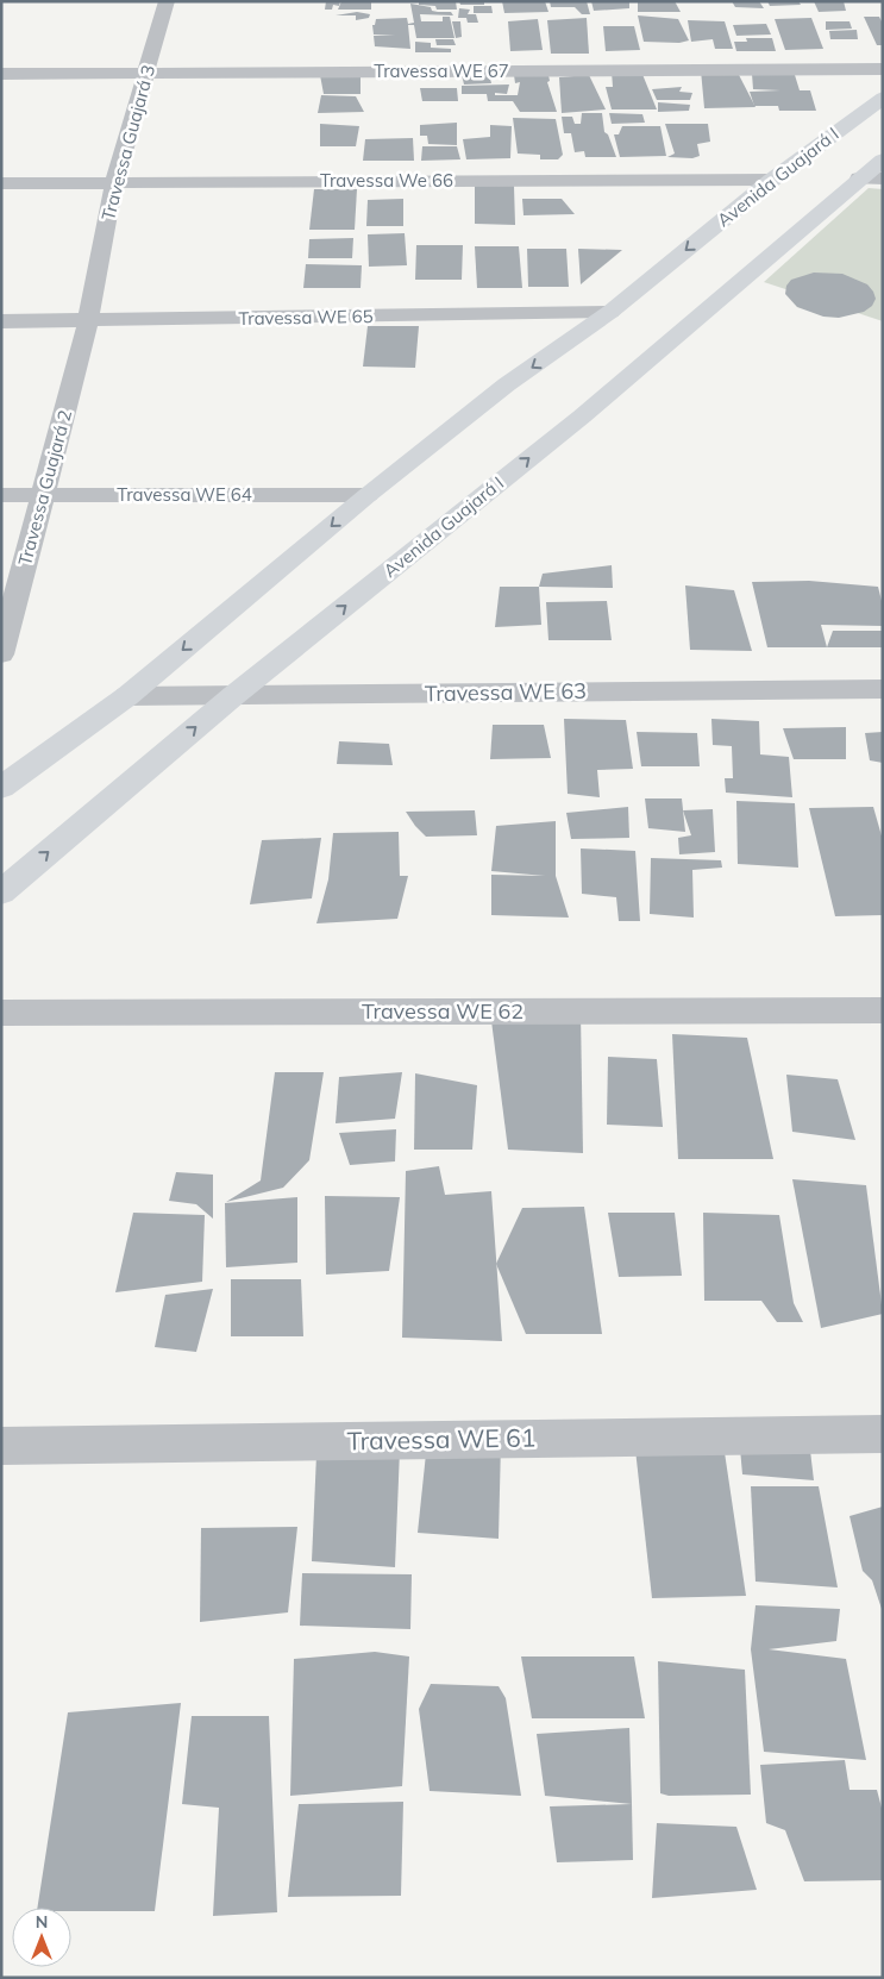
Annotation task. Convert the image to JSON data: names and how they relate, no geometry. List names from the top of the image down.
{
  "streets": {
    "main road": ["Avenida Guajará I"],
    "street": [
      "Travessa WE 67",
      "Travessa Guajará 3",
      "Travessa We 66",
      "Travessa WE 65",
      "Travessa Guajará 2",
      "Travessa WE 64",
      "Travessa WE 63",
      "Travessa WE 62",
      "Travessa WE 61"
    ]
  },
  "crossings": [
    ["Travessa WE 67", "Travessa Guajará 3"],
    ["Travessa Guajará 3", "Travessa We 66"],
    ["Travessa Guajará 3", "Travessa WE 65"],
    ["Travessa Guajará 3", "Travessa Guajará 2"],
    ["Avenida Guajará I", "Travessa We 66"],
    ["Avenida Guajará I", "Travessa WE 65"],
    ["Avenida Guajará I", "Travessa WE 64"],
    ["Avenida Guajará I", "Travessa WE 63"],
    ["Travessa WE 65", "Travessa Guajará 2"],
    ["Travessa Guajará 2", "Travessa WE 64"]
  ],
  "north": "top"
}
